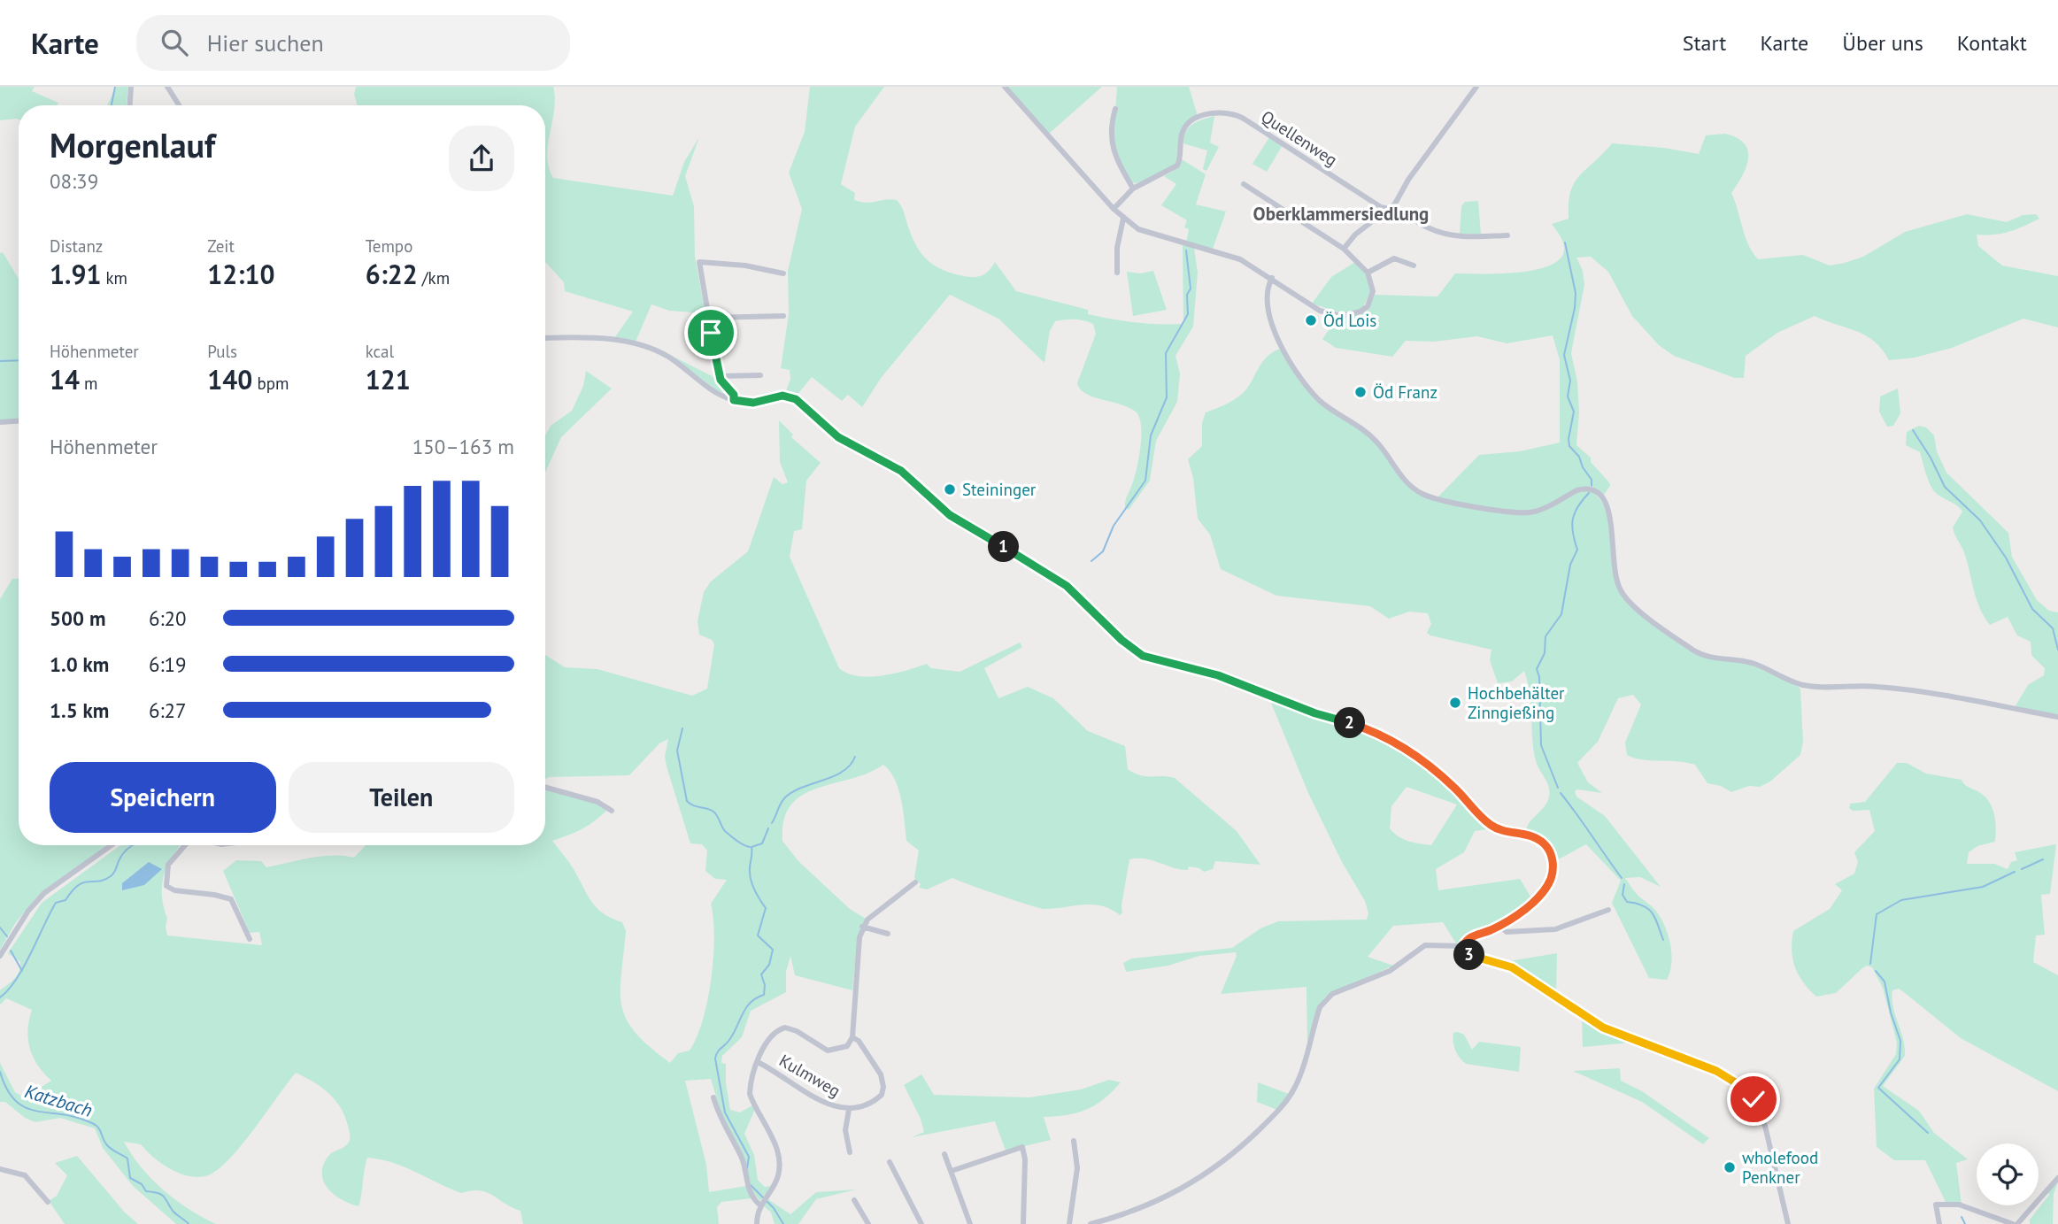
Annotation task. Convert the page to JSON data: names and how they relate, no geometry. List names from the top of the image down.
{
  "streets": {
    "street": ["Quellenweg", "Kulmweg"]
  },
  "districts": ["Oberklammersiedlung"],
  "water": ["Katzbach"],
  "places": [
    "Öd Lois",
    "Öd Franz",
    "Steininger",
    "Hochbehälter Zinngießing",
    "wholefood Penkner"
  ],
  "page": {
    "header": "Karte",
    "search": "Hier suchen",
    "nav": [
      "Start",
      "Karte",
      "Über uns",
      "Kontakt"
    ],
    "heading": ["Morgenlauf", "08:39"],
    "stats": [
      ["Distanz", "1.91 km"],
      ["Zeit", "12:10"],
      ["Tempo", "6:22 /km"],
      ["Höhenmeter", "14 m"],
      ["Puls", "140 bpm"],
      ["kcal", "121"]
    ],
    "chart": ["Höhenmeter", "150–163 m"],
    "pins": ["1", "2", "3"],
    "list": [
      {
        "name": "500 m",
        "note": "6:20"
      },
      {
        "name": "1.0 km",
        "note": "6:19"
      },
      {
        "name": "1.5 km",
        "note": "6:27"
      }
    ],
    "buttons": ["Speichern", "Teilen"]
  }
}
